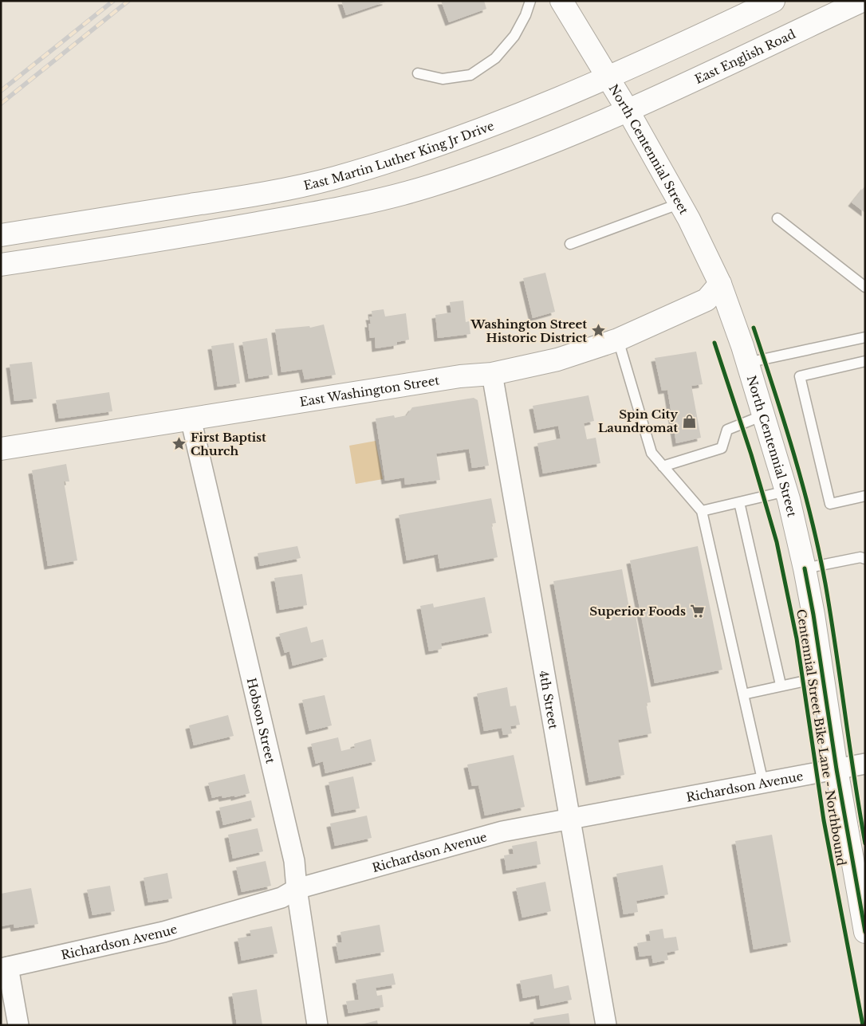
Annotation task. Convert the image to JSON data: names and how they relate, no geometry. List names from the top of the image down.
{
  "streets": {
    "main road": [
      "East English Road",
      "North Centennial Street",
      "East Martin Luther King Jr Drive",
      "East Washington Street"
    ],
    "street": ["4th Street", "Hobson Street", "Richardson Avenue"],
    "cycle path": ["Centennial Street Bike Lane - Northbound"]
  },
  "crossings": [
    ["East English Road", "North Centennial Street"],
    ["North Centennial Street", "East Martin Luther King Jr Drive"],
    ["North Centennial Street", "East Washington Street"],
    ["North Centennial Street", "Richardson Avenue"],
    ["East Washington Street", "4th Street"],
    ["East Washington Street", "Hobson Street"],
    ["4th Street", "Richardson Avenue"],
    ["Hobson Street", "Richardson Avenue"]
  ],
  "places": {
    "place": ["Washington Street Historic District", "First Baptist Church"],
    "shop": ["Spin City Laundromat"],
    "supermarket": ["Superior Foods"]
  }
}
